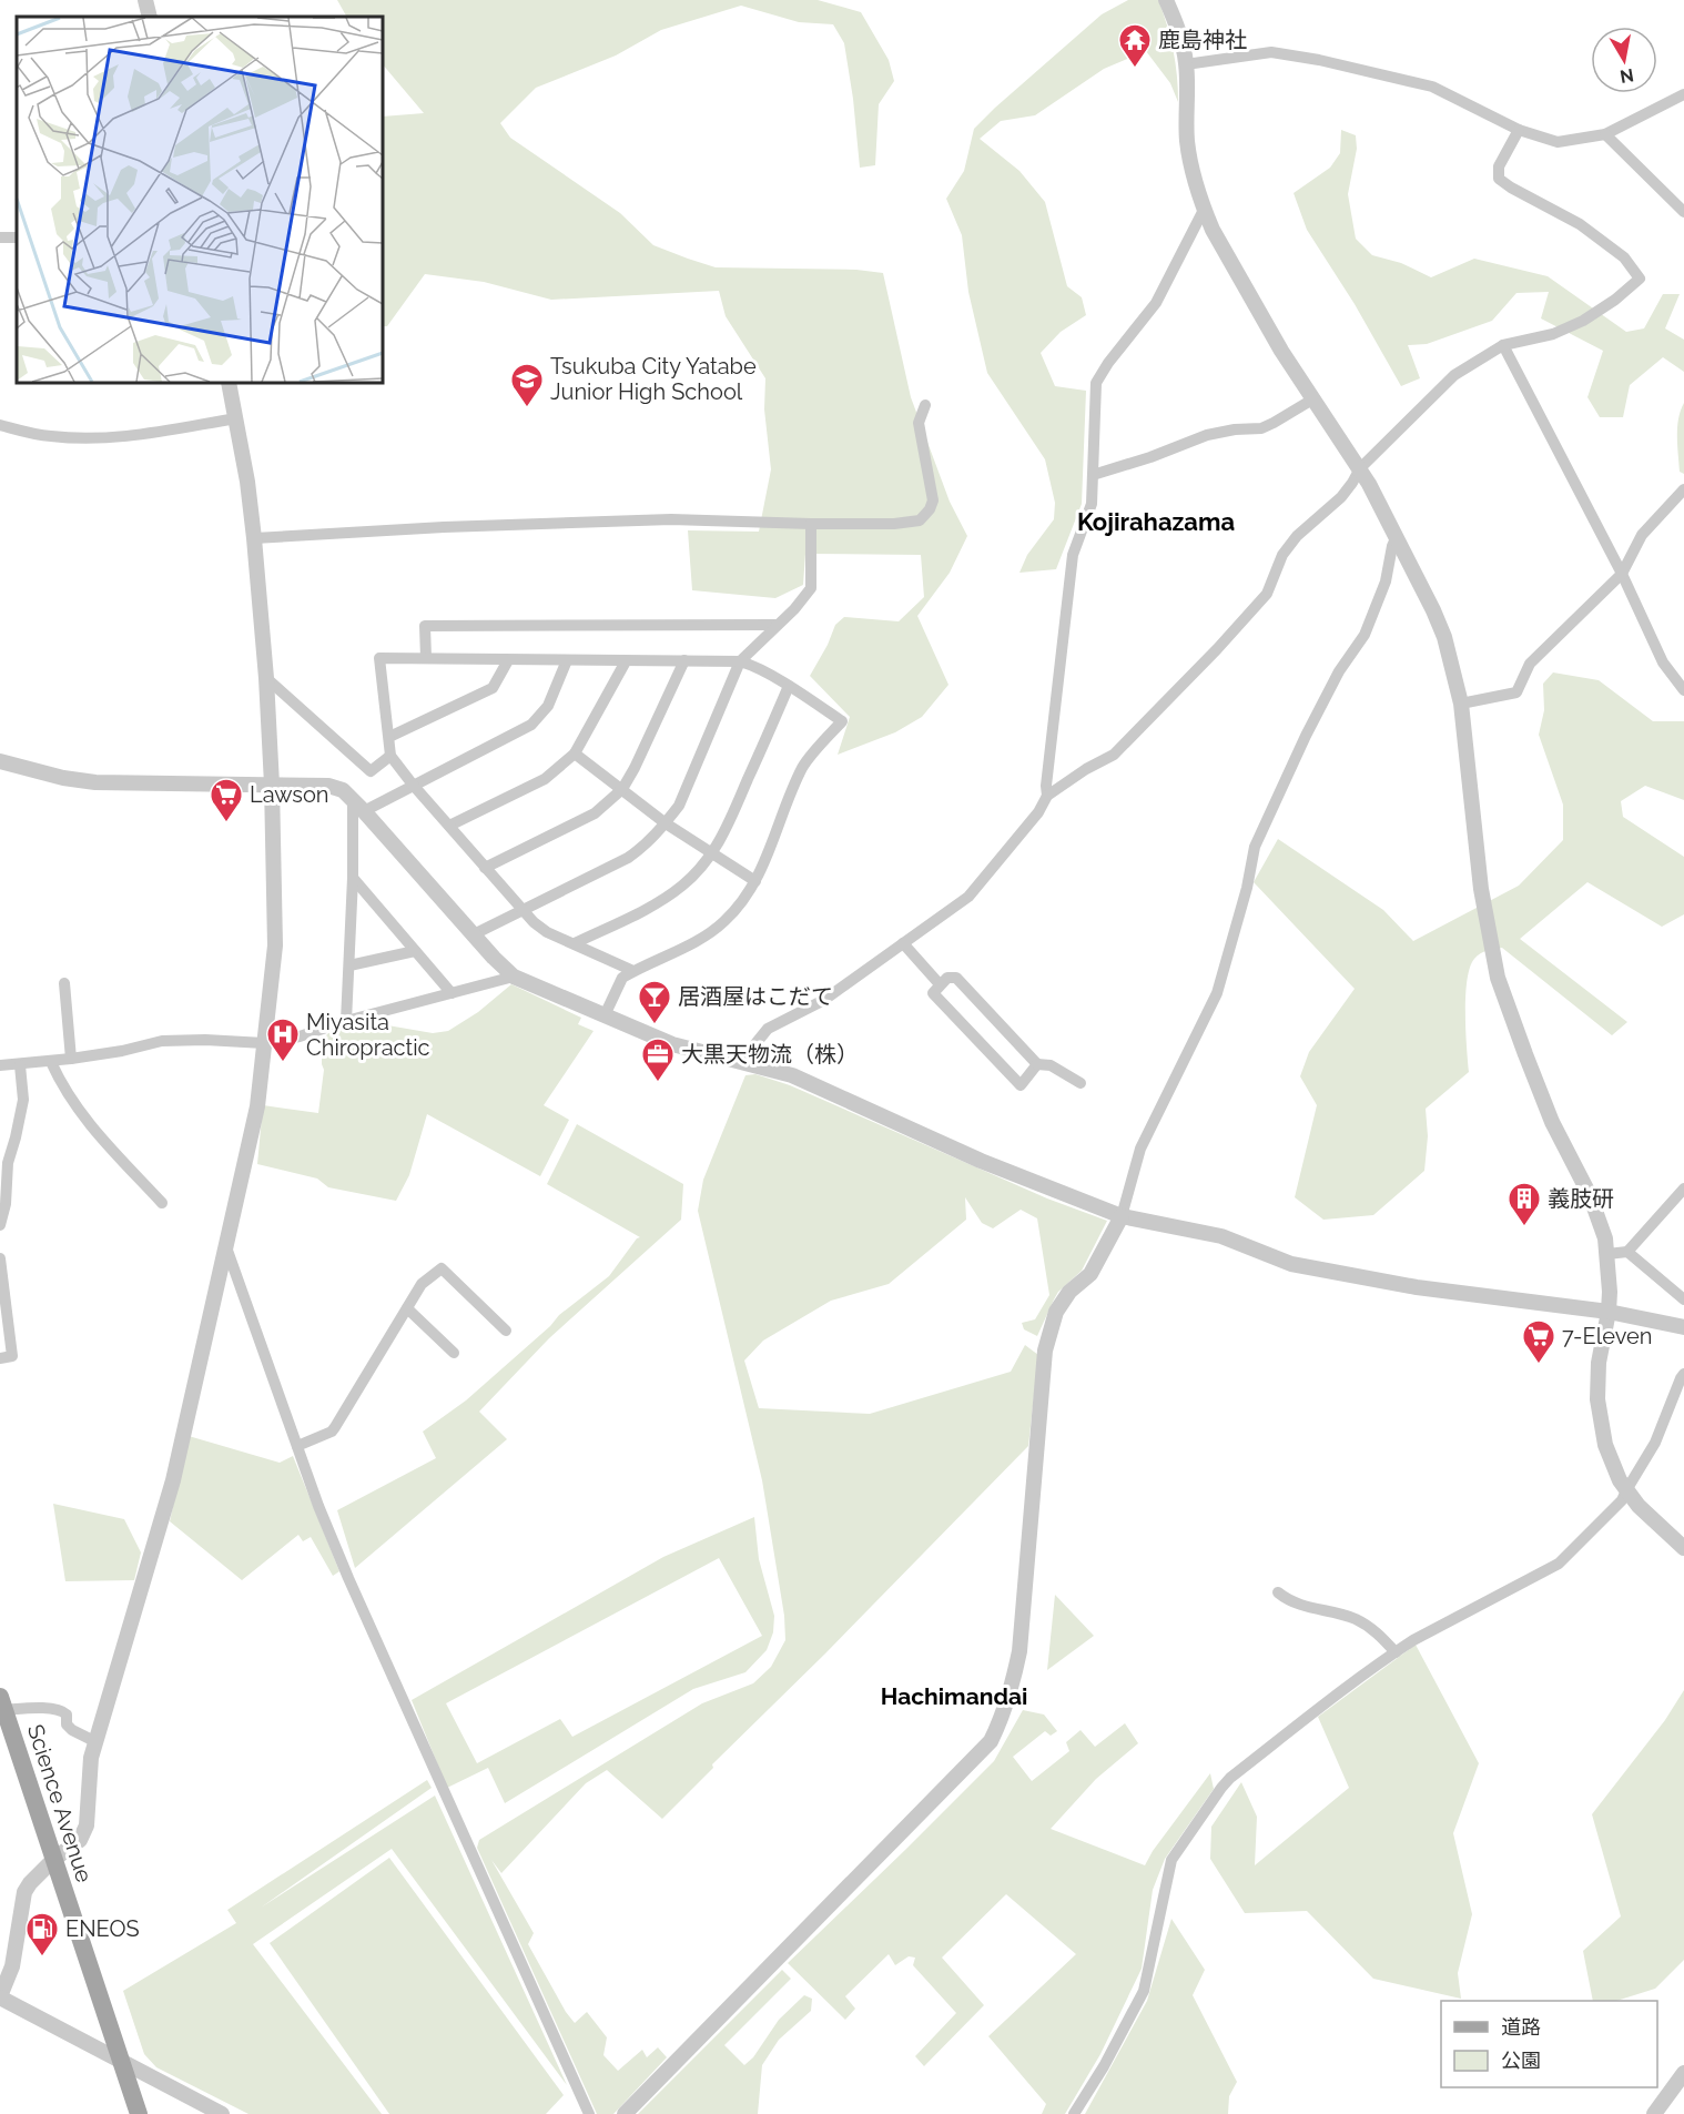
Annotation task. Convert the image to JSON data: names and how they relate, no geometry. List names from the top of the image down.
{
  "streets": {
    "main road": ["Science Avenue"]
  },
  "districts": ["Kojirahazama", "Hachimandai"],
  "places": {
    "temple": ["鹿島神社"],
    "school or university": ["Tsukuba City Yatabe Junior High School"],
    "supermarket": ["Lawson", "7-Eleven"],
    "bar": ["居酒屋はこだて"],
    "hospital": ["Miyasita Chiropractic"],
    "office": ["大黒天物流（株）"],
    "building": ["義肢研"],
    "fuel station": ["ENEOS"]
  },
  "legend": ["道路", "公園"],
  "north": "bottom"
}
